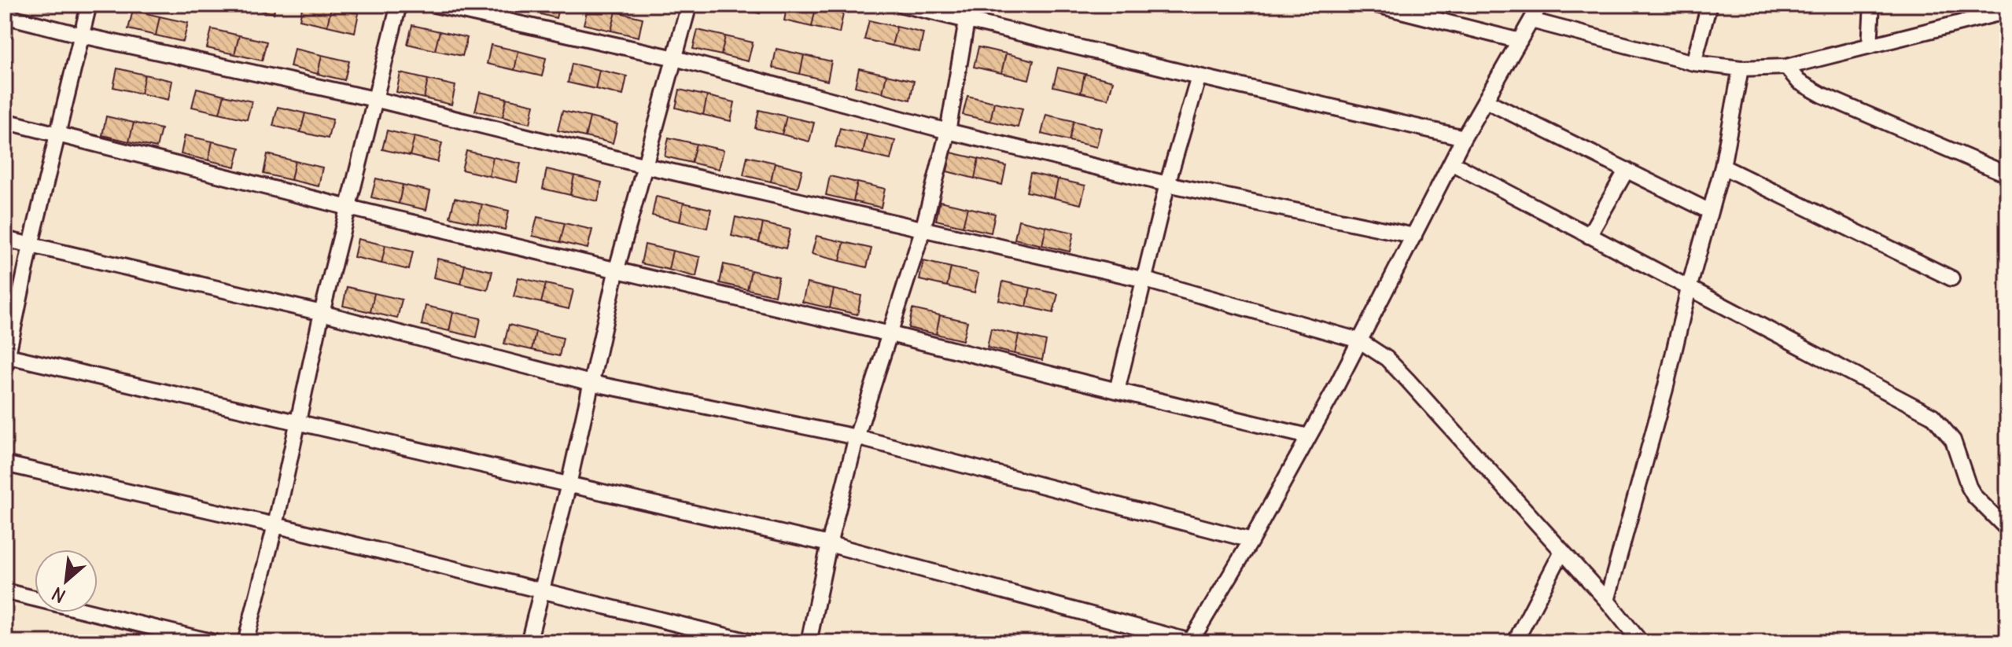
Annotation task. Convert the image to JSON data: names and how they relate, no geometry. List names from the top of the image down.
{
  "north": "bottom left"
}
